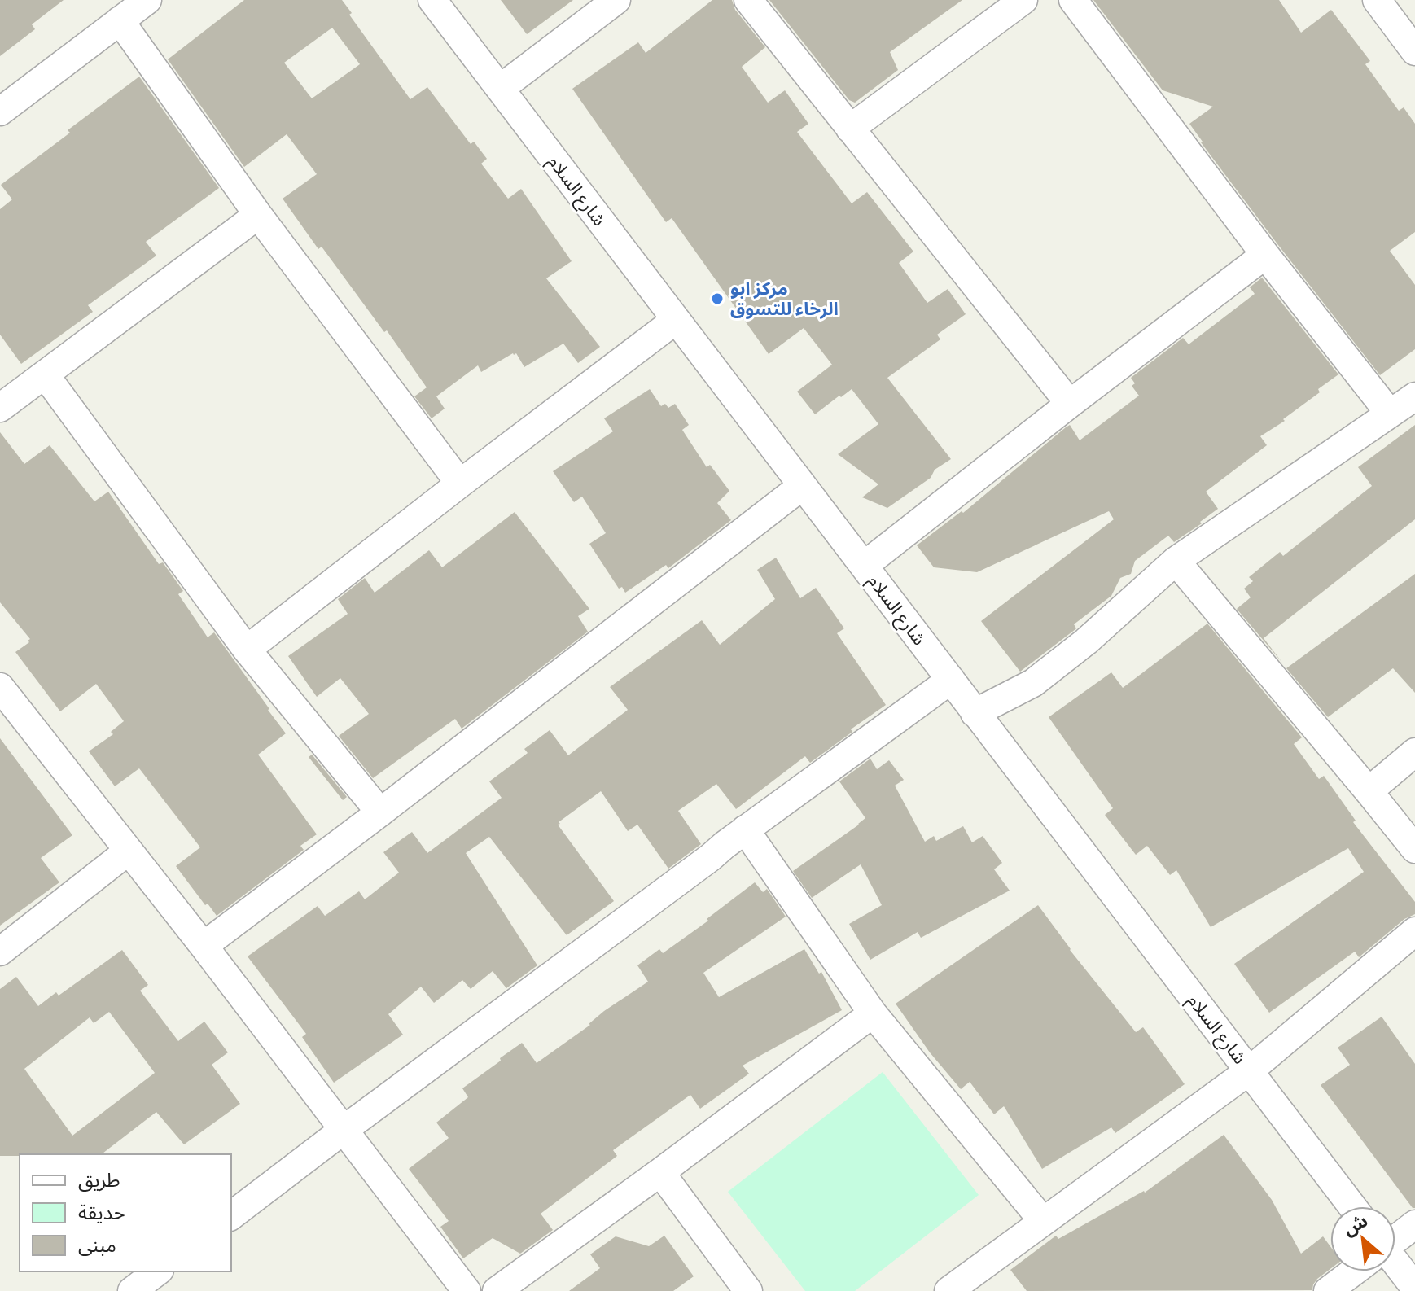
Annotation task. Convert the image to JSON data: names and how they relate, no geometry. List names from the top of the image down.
{
  "streets": {
    "street": ["شارع السلام"]
  },
  "places": ["مركز ابو الرخاء للتسوق"],
  "legend": ["طريق", "حديقة", "مبنى"],
  "north": "top left"
}
